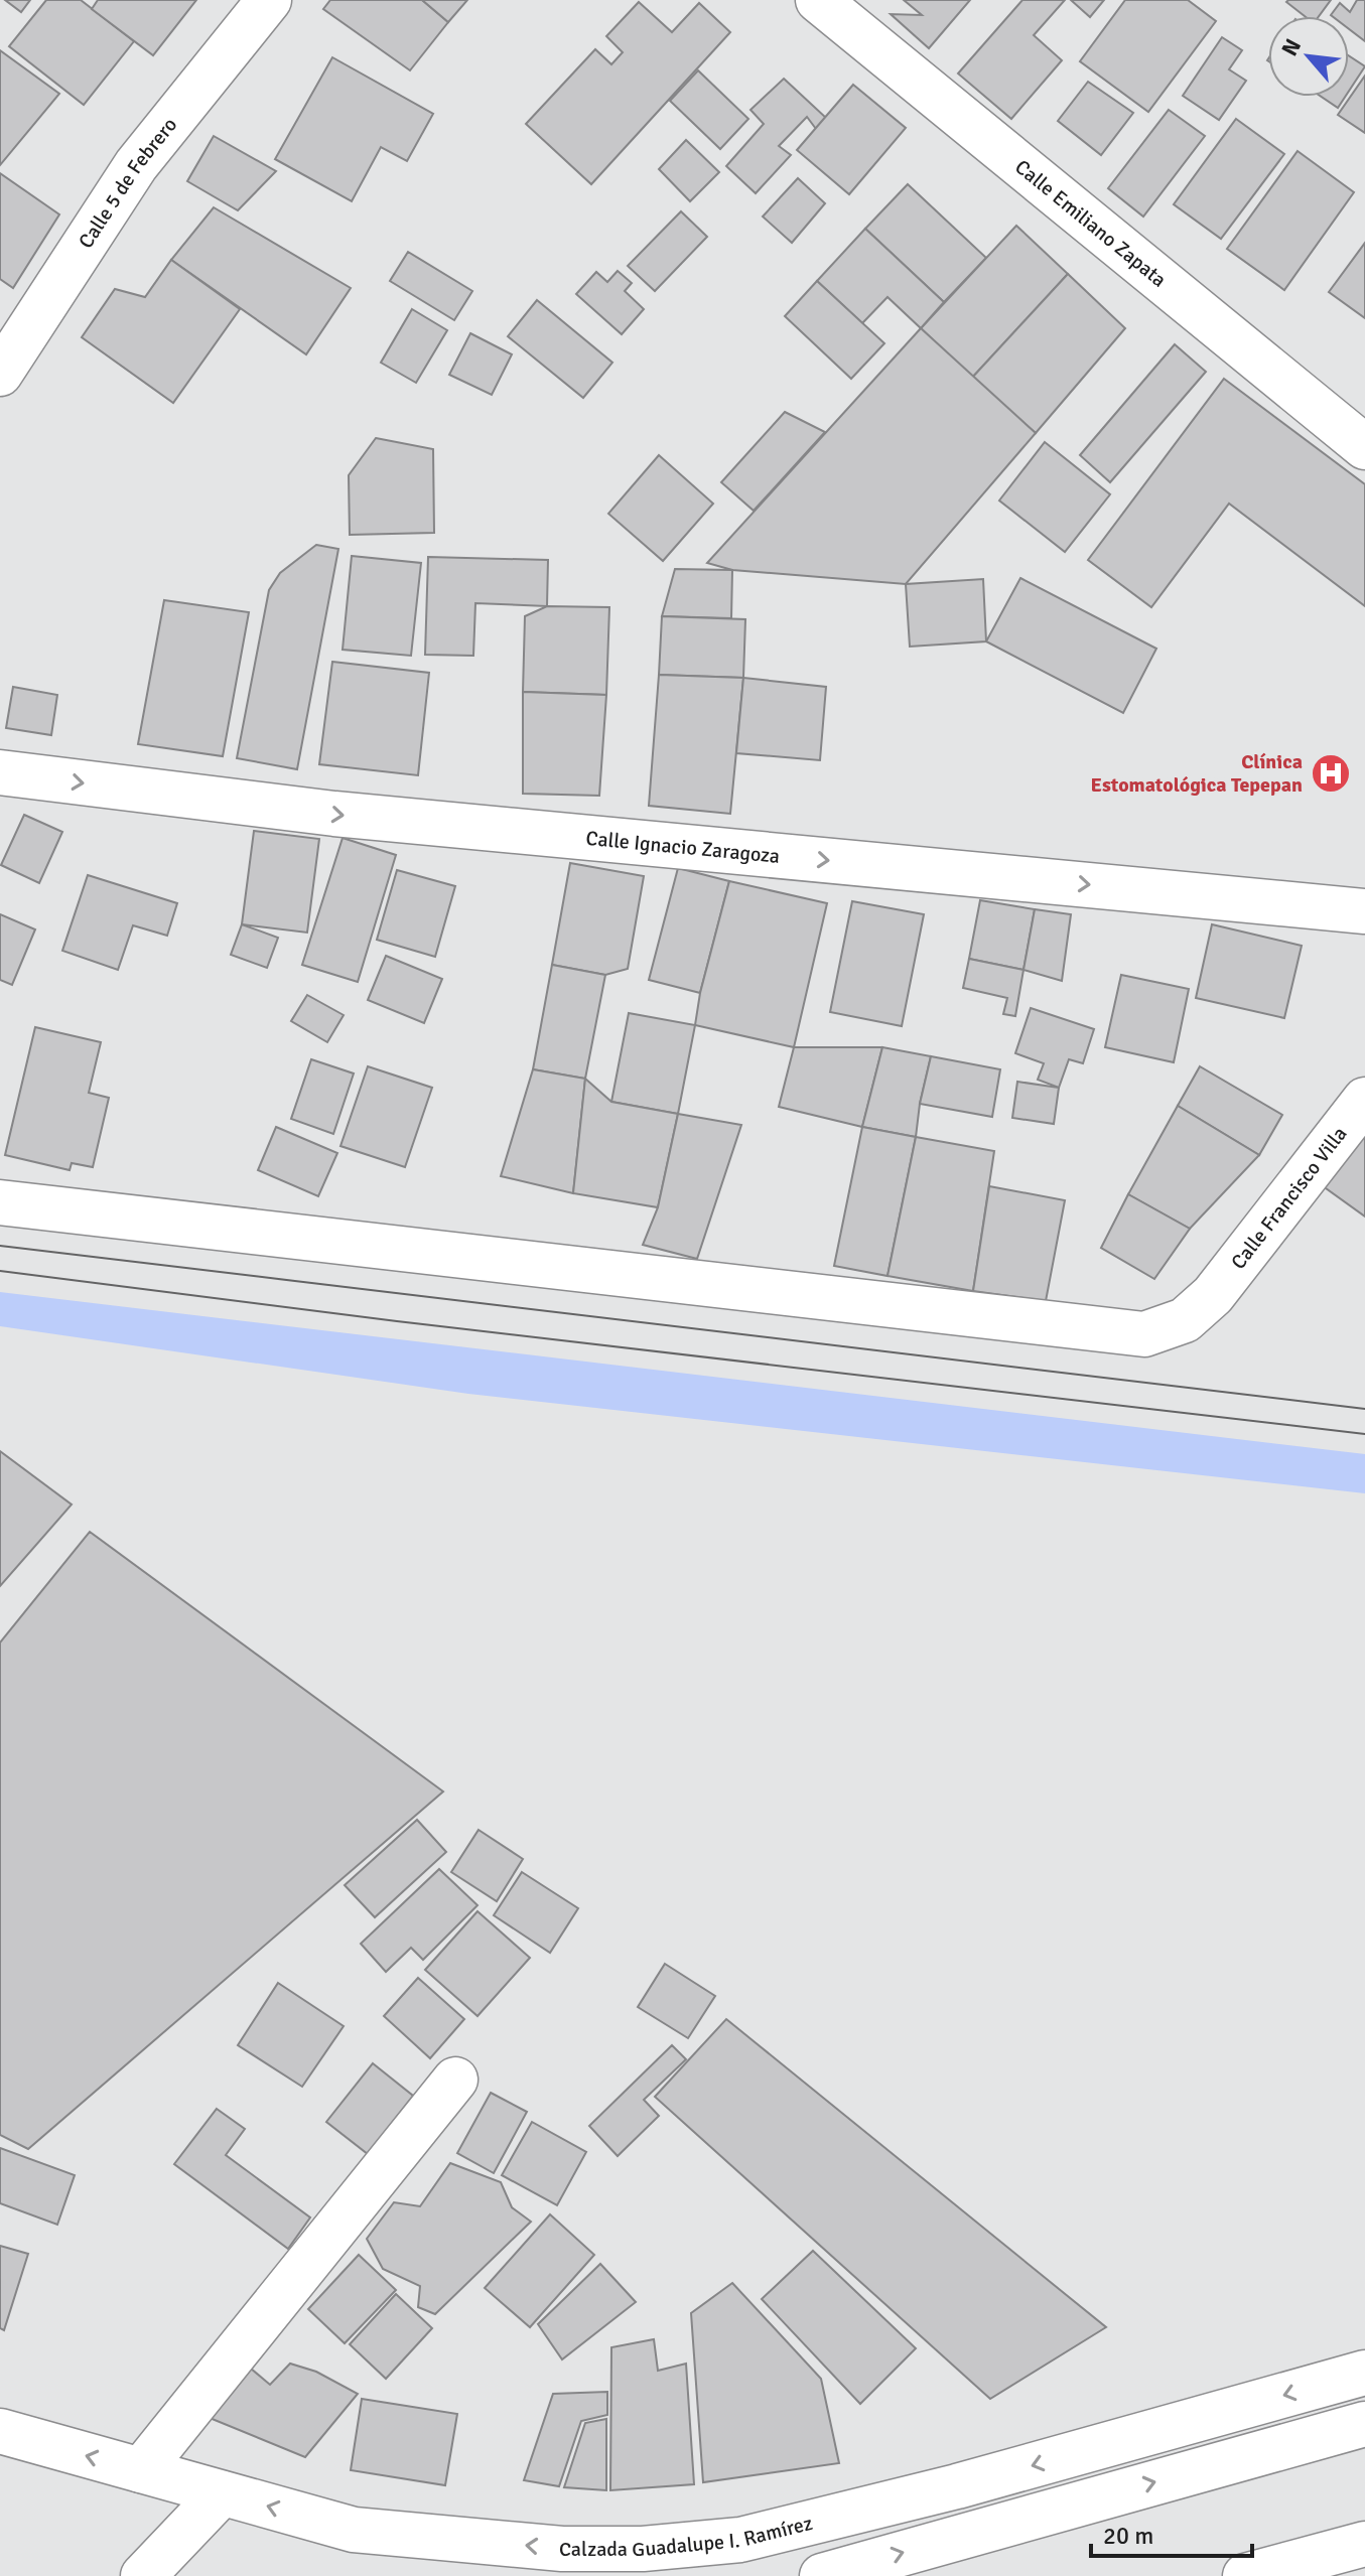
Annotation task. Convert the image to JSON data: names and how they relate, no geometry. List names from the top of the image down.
{
  "streets": {
    "street": [
      "Calle 5 de Febrero",
      "Calle Emiliano Zapata",
      "Calle Ignacio Zaragoza",
      "Calle Francisco Villa",
      "Calzada Guadalupe I. Ramírez"
    ]
  },
  "one_way": ["Calle Ignacio Zaragoza"],
  "places": {
    "hospital": ["Clínica Estomatológica Tepepan"]
  },
  "scale_bar": "20 m",
  "north": "top left"
}
